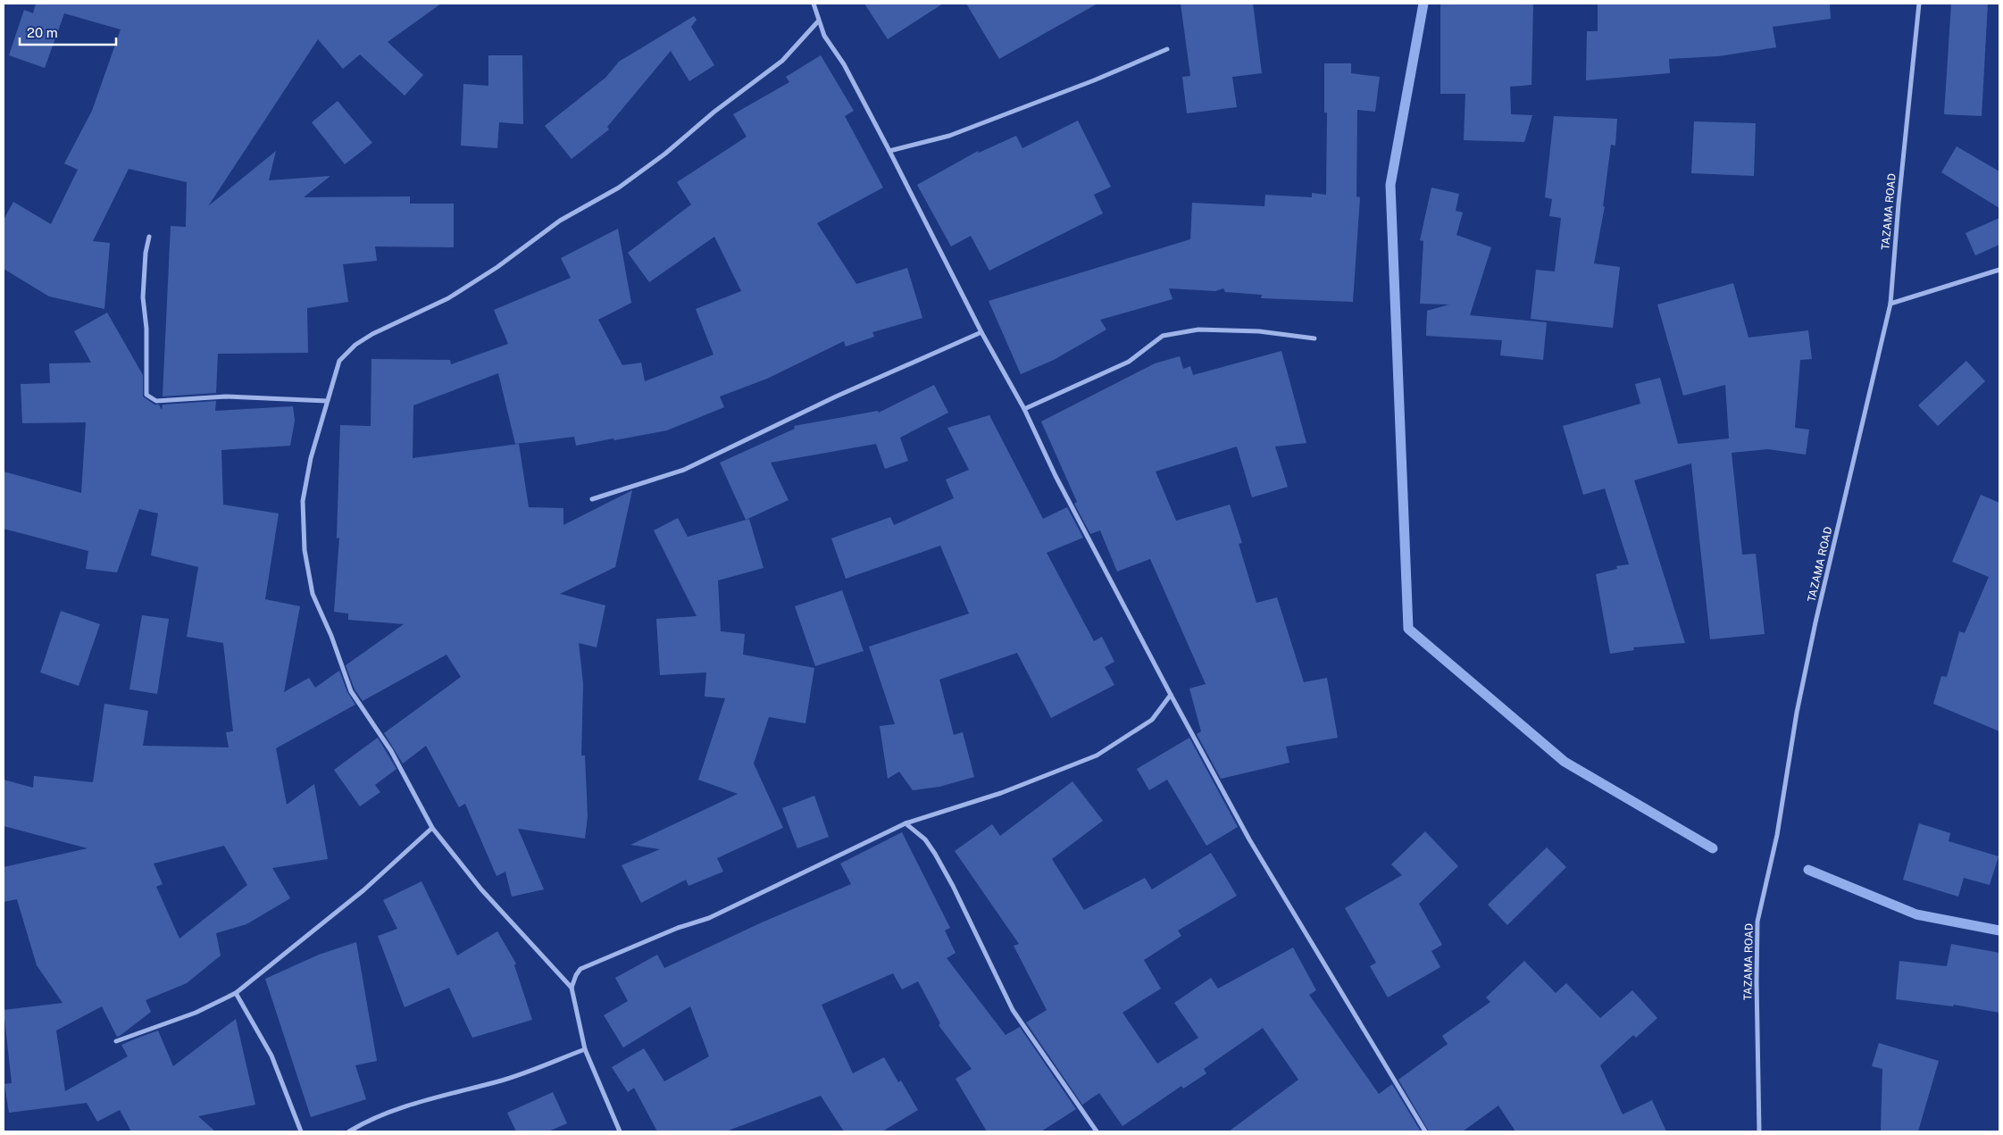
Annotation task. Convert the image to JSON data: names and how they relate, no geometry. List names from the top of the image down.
{
  "streets": {
    "street": ["TAZAMA ROAD"]
  },
  "scale_bar": "20 m"
}
